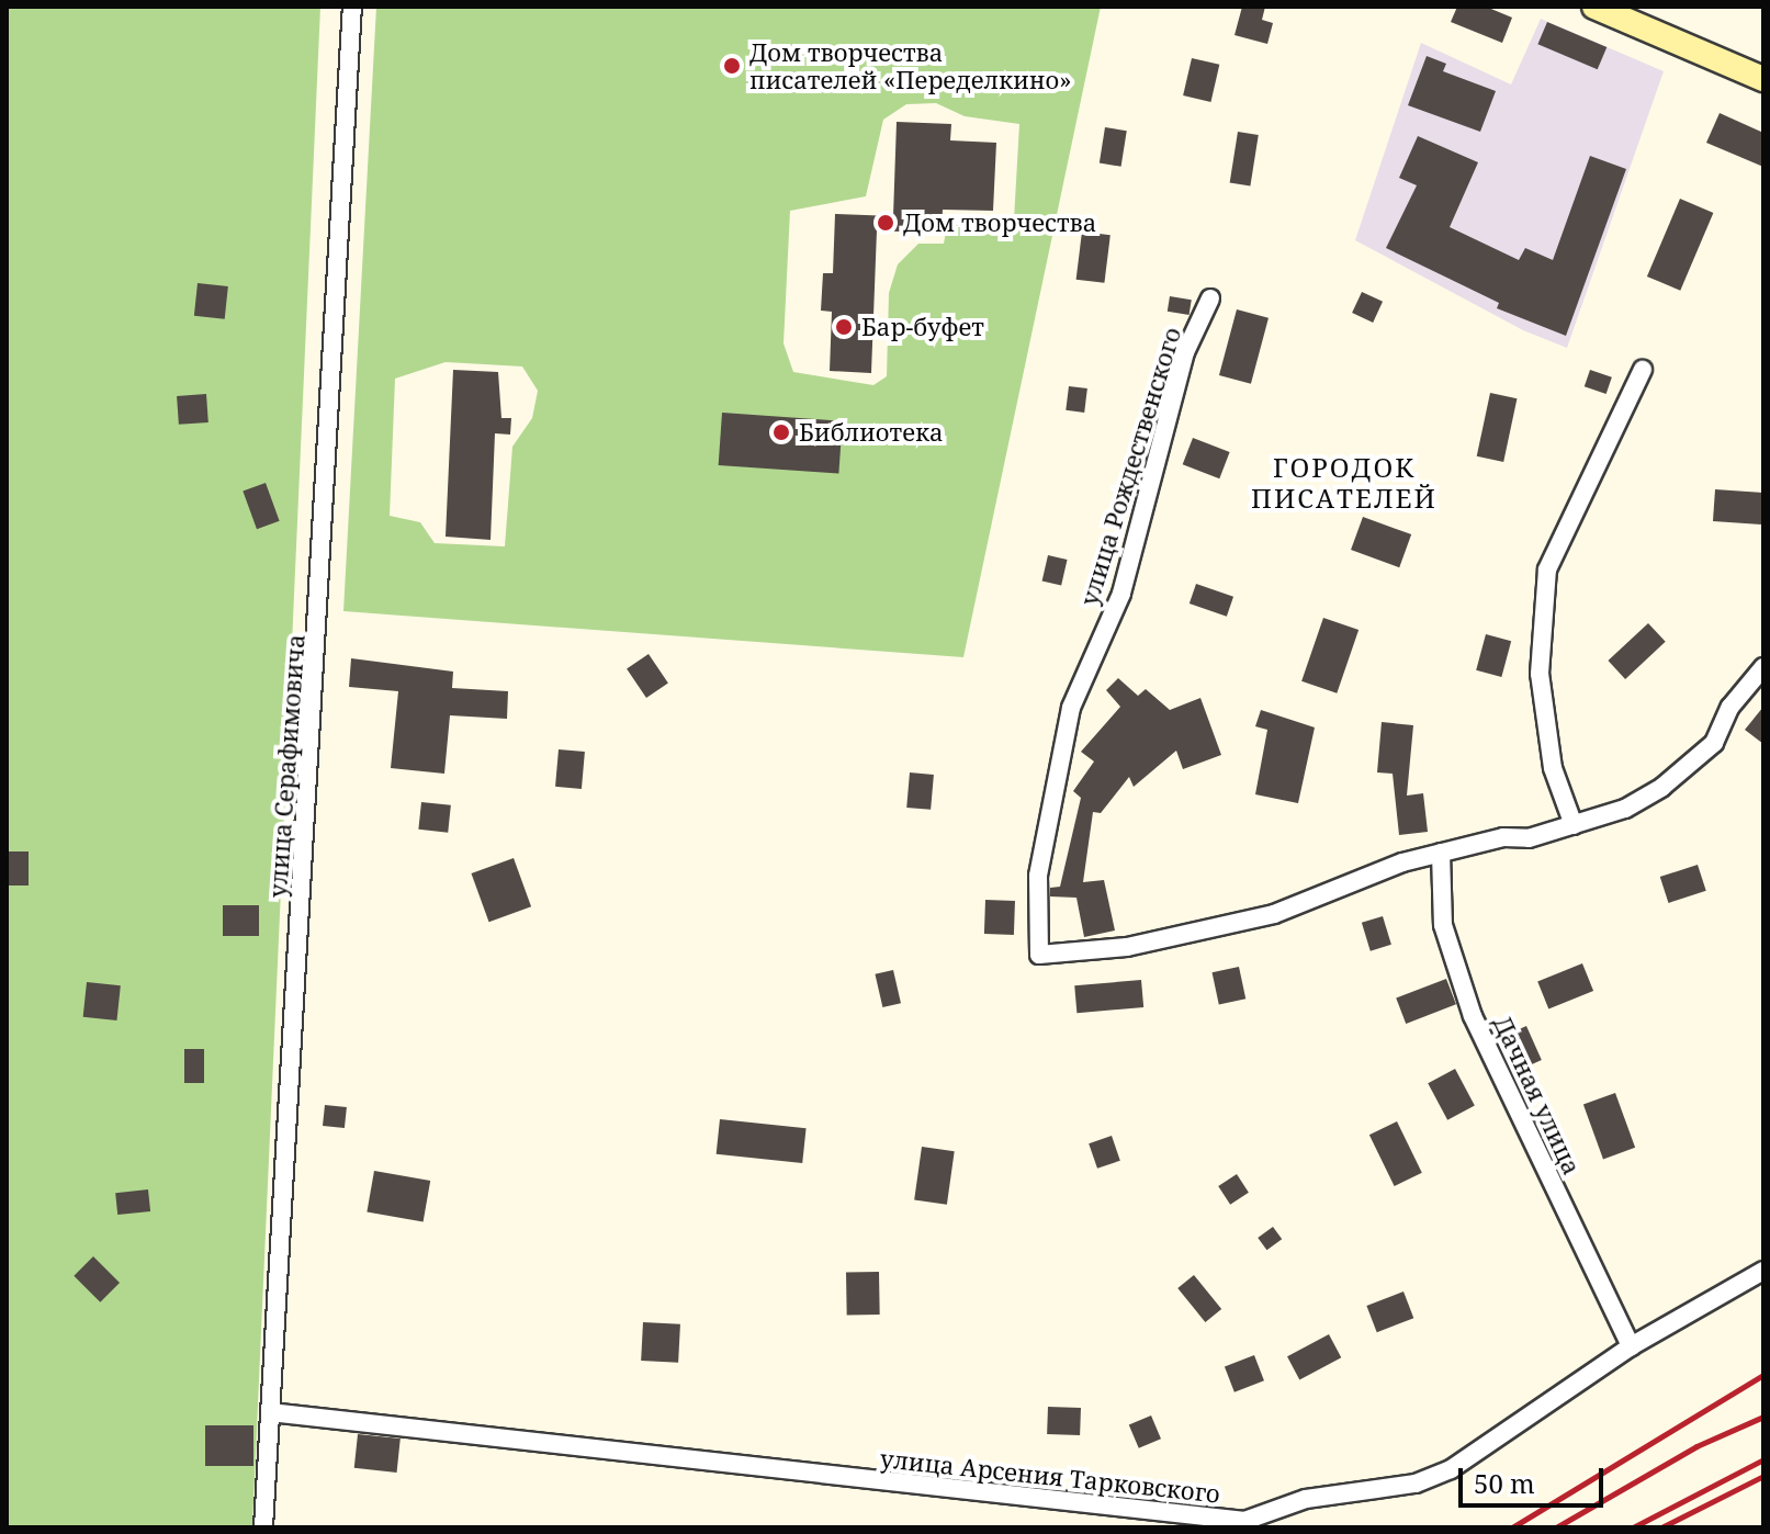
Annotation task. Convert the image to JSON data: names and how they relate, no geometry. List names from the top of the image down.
{
  "streets": {
    "street": [
      "улица Рождественского",
      "улица Серафимовича",
      "Дачная улица",
      "улица Арсения Тарковского"
    ]
  },
  "crossings": [
    ["улица Рождественского", "Дачная улица"],
    ["улица Серафимовича", "улица Арсения Тарковского"],
    ["Дачная улица", "улица Арсения Тарковского"]
  ],
  "districts": ["ГОРОДОК ПИСАТЕЛЕЙ"],
  "places": [
    "Дом творчества писателей «Переделкино»",
    "Дом творчества",
    "Бар-буфет",
    "Библиотека"
  ],
  "scale_bar": "50 m"
}
